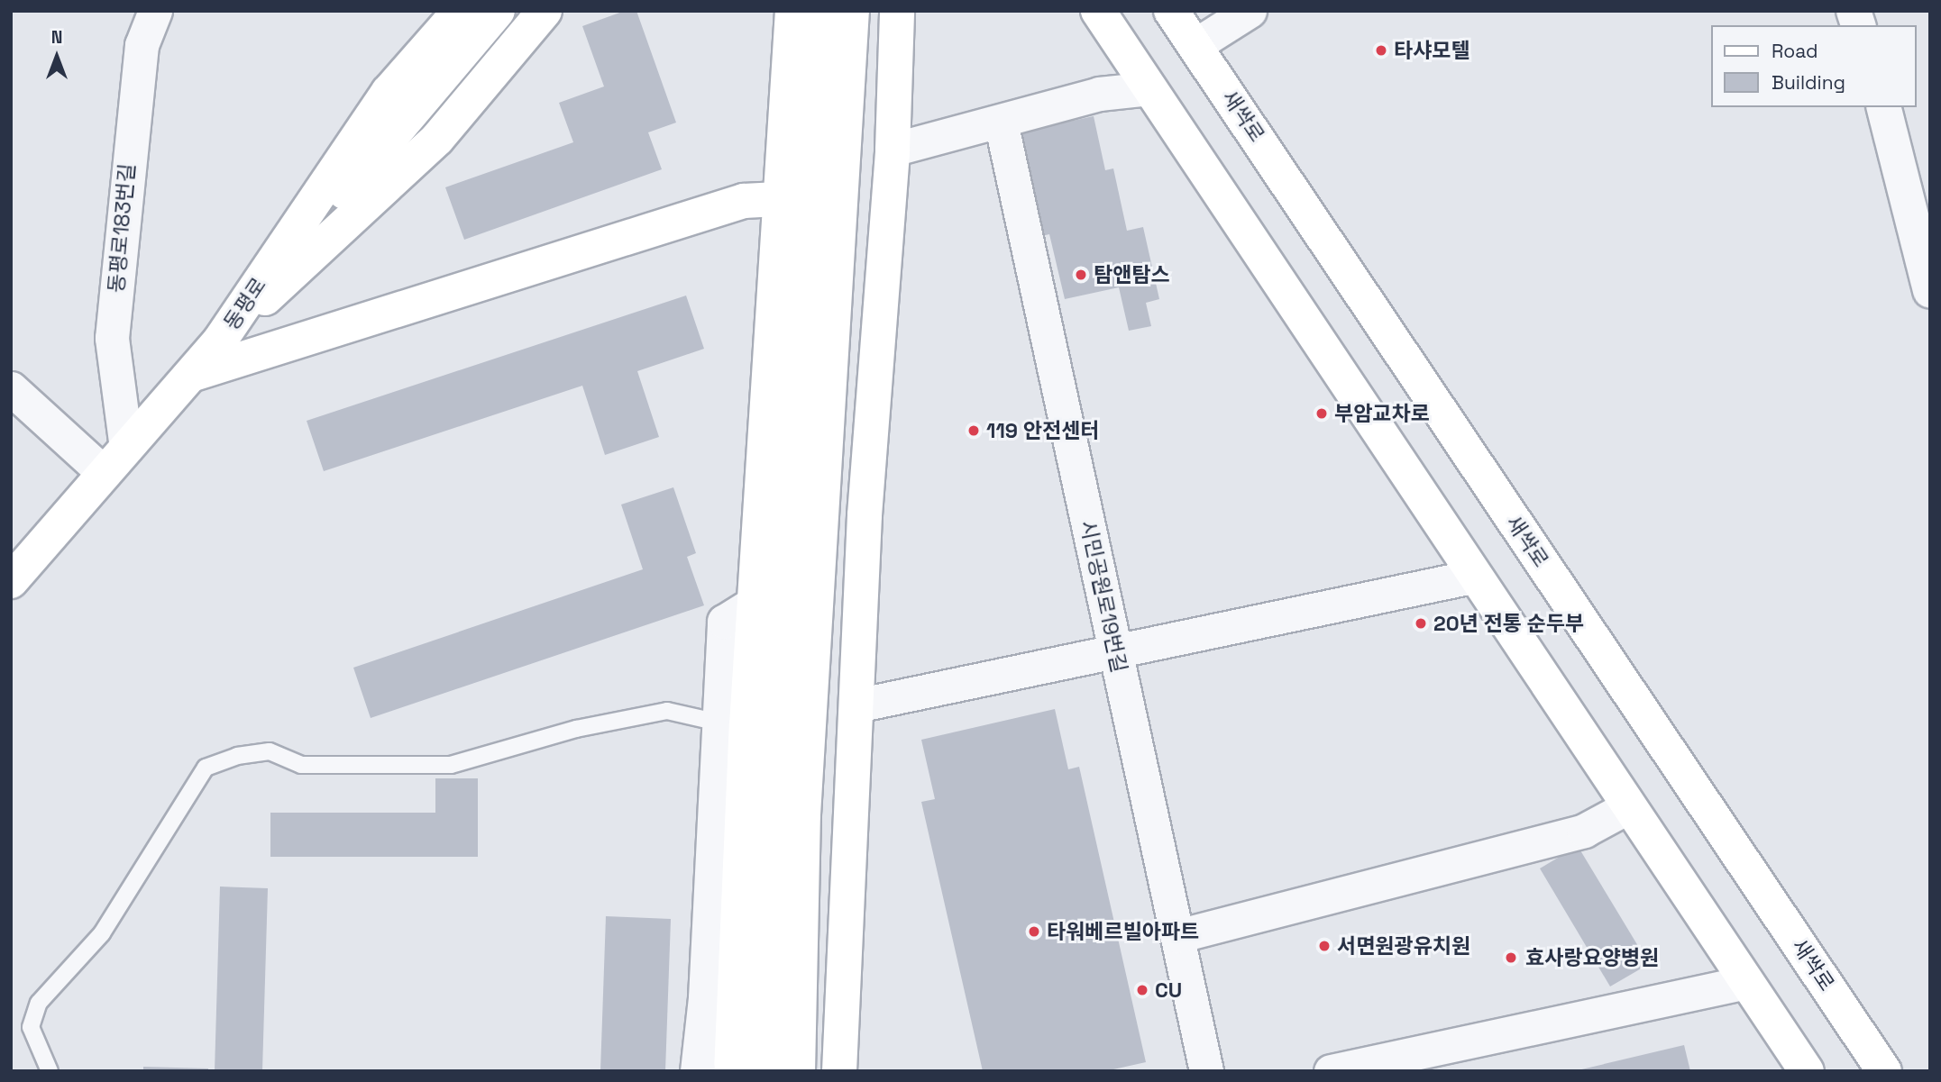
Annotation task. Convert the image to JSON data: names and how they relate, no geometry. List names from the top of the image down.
{
  "streets": {
    "main road": ["새싹로", "동평로"],
    "street": ["동평로183번길", "시민공원로19번길"]
  },
  "crossings": [
    ["동평로183번길", "동평로"]
  ],
  "places": [
    "타샤모텔",
    "탐앤탐스",
    "부암교차로",
    "119 안전센터",
    "20년 전통 순두부",
    "타워베르빌아파트",
    "서면원광유치원",
    "효사랑요양병원",
    "CU"
  ],
  "legend": ["Road", "Building"],
  "north": "top"
}
